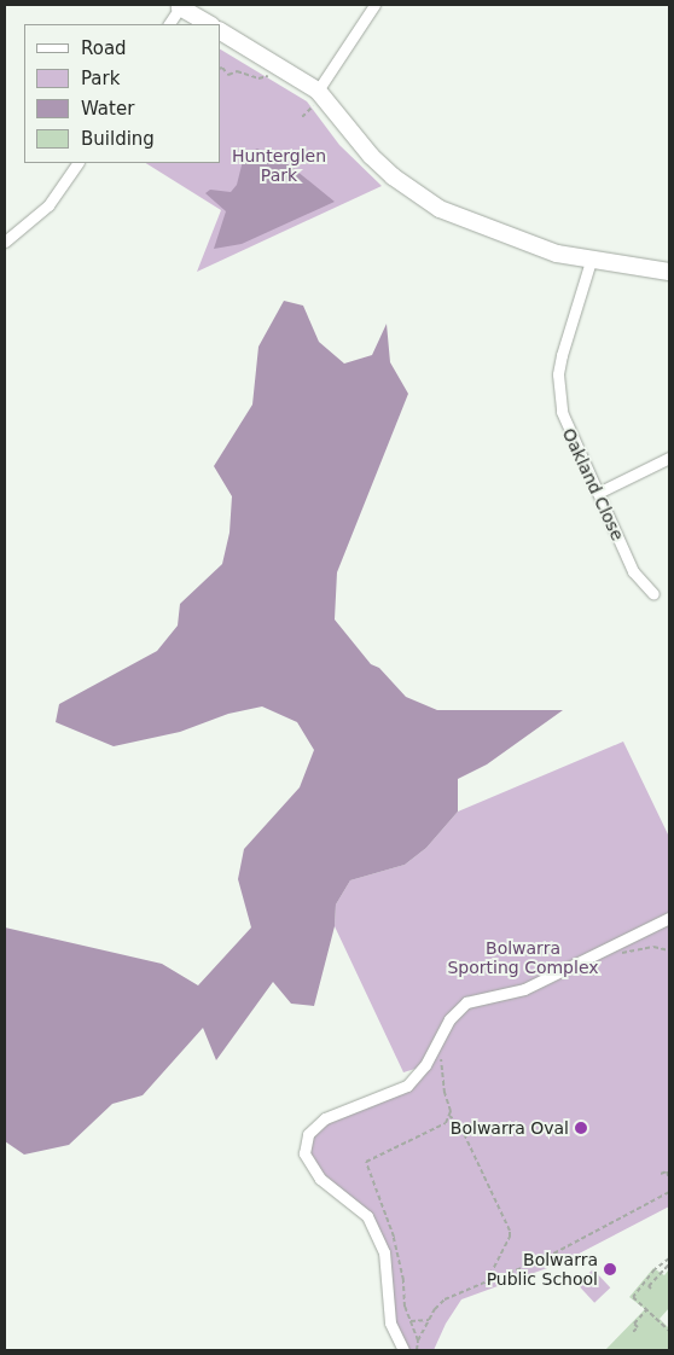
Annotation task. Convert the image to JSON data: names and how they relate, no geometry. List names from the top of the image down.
{
  "streets": {
    "street": ["Oakland Close"]
  },
  "parks": ["Hunterglen Park", "Bolwarra Sporting Complex"],
  "places": ["Bolwarra Oval", "Bolwarra Public School"],
  "legend": [
    "Road",
    "Park",
    "Water",
    "Building"
  ]
}
